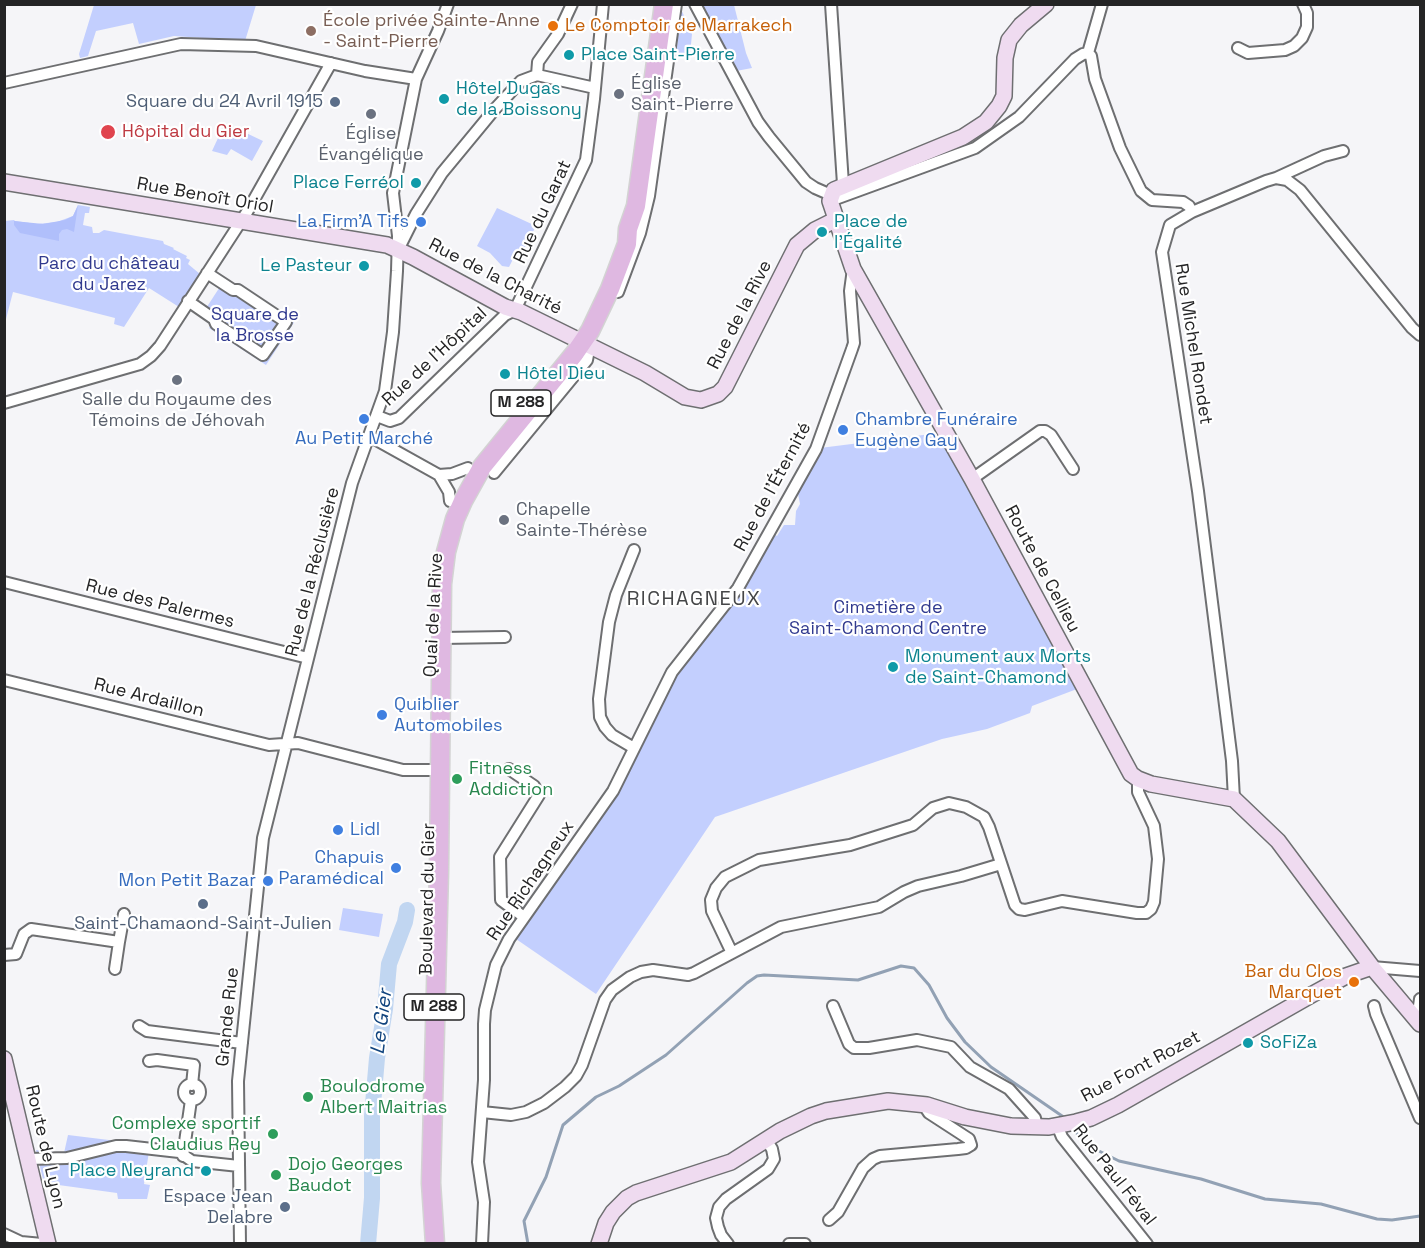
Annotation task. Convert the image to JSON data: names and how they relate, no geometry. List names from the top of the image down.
{
  "streets": {
    "main road": [
      "Rue Benoît Oriol",
      "Rue de la Charité",
      "Rue de la Rive",
      "M 288",
      "Route de Cellieu",
      "Quai de la Rive",
      "Boulevard du Gier",
      "Rue Font Rozet",
      "Route de Lyon"
    ],
    "street": [
      "Rue du Garat",
      "Rue Michel Rondet",
      "Rue de l'Hôpital",
      "Rue de l'Éternité",
      "Rue de la Réclusière",
      "Rue des Palermes",
      "Rue Ardaillon",
      "Rue Richagneux",
      "Grande Rue",
      "Rue Paul Féval"
    ]
  },
  "crossings": [
    ["Rue Benoît Oriol", "Rue de la Charité"],
    ["Rue Benoît Oriol", "Rue de la Réclusière"],
    ["Rue du Garat", "Rue de la Charité"],
    ["Rue du Garat", "Rue de l'Hôpital"],
    ["Rue de la Charité", "Rue de la Rive"],
    ["Rue de la Charité", "Rue de l'Hôpital"],
    ["Rue de la Charité", "Rue de la Réclusière"],
    ["Rue de la Charité", "Quai de la Rive"],
    ["Rue de la Rive", "Route de Cellieu"],
    ["Rue de la Rive", "Quai de la Rive"],
    ["Rue de l'Hôpital", "Rue de la Réclusière"],
    ["Rue de l'Éternité", "Route de Cellieu"],
    ["Rue de l'Éternité", "Rue Richagneux"],
    ["Rue de la Réclusière", "Rue des Palermes"],
    ["Rue de la Réclusière", "Rue Ardaillon"],
    ["Rue de la Réclusière", "Grande Rue"],
    ["Quai de la Rive", "Rue Ardaillon"],
    ["Quai de la Rive", "Boulevard du Gier"],
    ["Rue Ardaillon", "Boulevard du Gier"],
    ["Rue Font Rozet", "Rue Paul Féval"]
  ],
  "districts": ["RICHAGNEUX"],
  "water": ["Le Gier"],
  "parks": ["Parc du château du Jarez", "Square de la Brosse", "Cimetière de Saint-Chamond Centre"],
  "places": [
    "Le Comptoir de Marrakech",
    "École privée Sainte-Anne - Saint-Pierre",
    "Place Saint-Pierre",
    "Église Saint-Pierre",
    "Hôtel Dugas de la Boissony",
    "Square du 24 Avril 1915",
    "Église Évangélique",
    "Hôpital du Gier",
    "Place Ferréol",
    "La Firm'A Tifs",
    "Place de l'Égalité",
    "Le Pasteur",
    "Hôtel Dieu",
    "Salle du Royaume des Témoins de Jéhovah",
    "Au Petit Marché",
    "Chambre Funéraire Eugène Gay",
    "Chapelle Sainte-Thérèse",
    "Monument aux Morts de Saint-Chamond",
    "Quiblier Automobiles",
    "Fitness Addiction",
    "Lidl",
    "Chapuis Paramédical",
    "Mon Petit Bazar",
    "Saint-Chamaond-Saint-Julien",
    "Bar du Clos Marquet",
    "SoFiZa",
    "Boulodrome Albert Maitrias",
    "Complexe sportif Claudius Rey",
    "Place Neyrand",
    "Dojo Georges Baudot",
    "Espace Jean Delabre"
  ]
}
